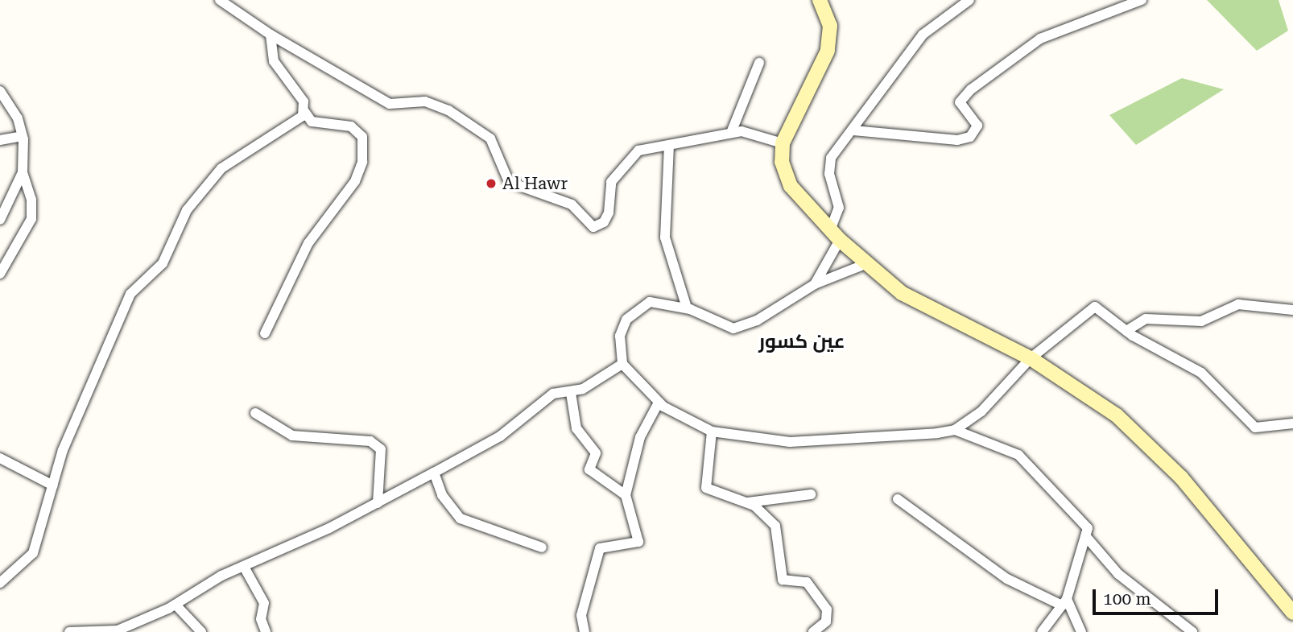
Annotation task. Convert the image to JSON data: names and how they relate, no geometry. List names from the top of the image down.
{
  "districts": ["عين كسور"],
  "places": ["Al Hawr"],
  "scale_bar": "100 m"
}
